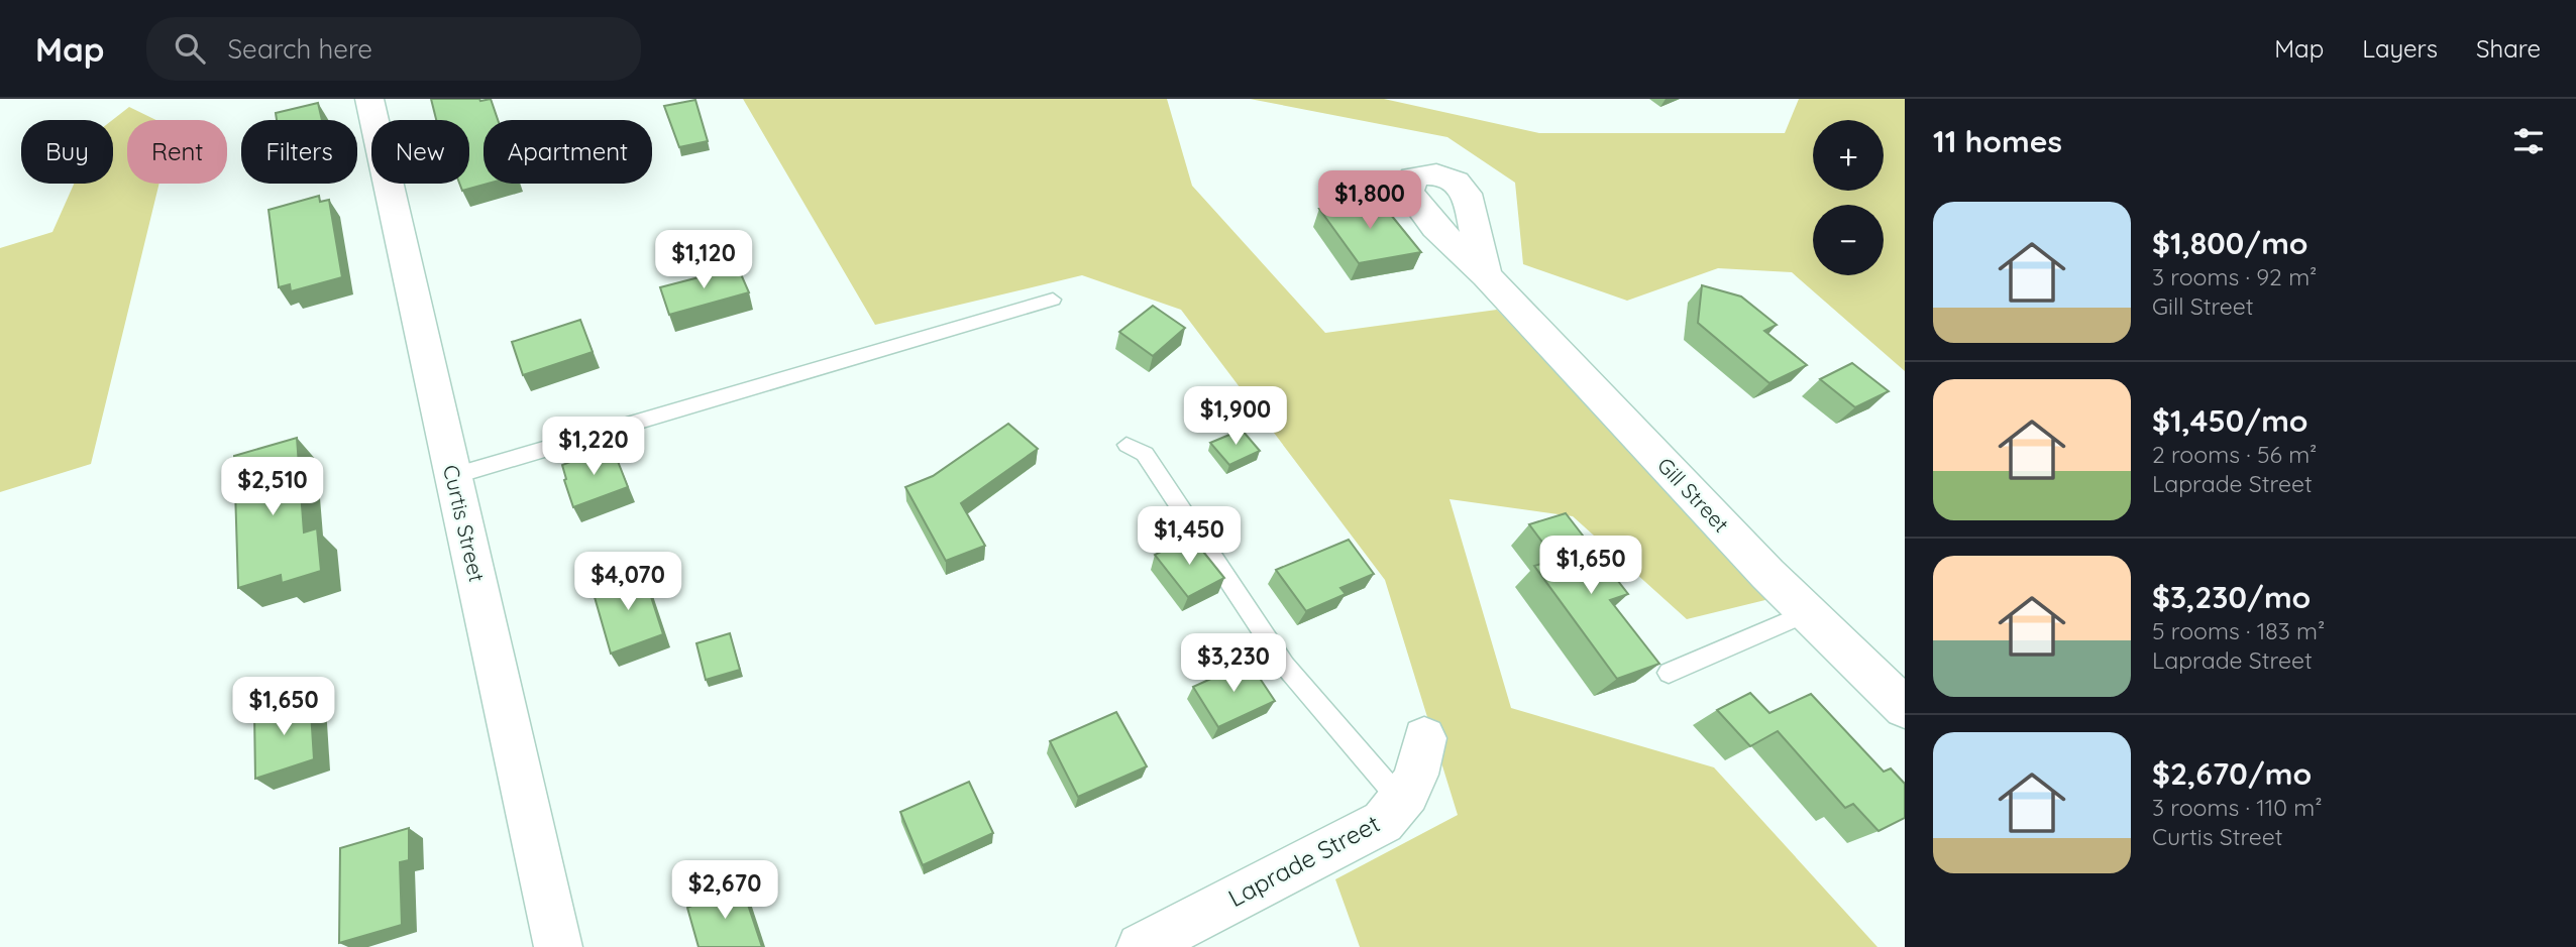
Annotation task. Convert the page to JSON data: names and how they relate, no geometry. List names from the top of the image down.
{
  "streets": {
    "street": ["Gill Street", "Curtis Street", "Laprade Street"]
  },
  "page": {
    "header": "Map",
    "search": "Search here",
    "nav": ["Map", "Layers", "Share"],
    "heading": "11 homes",
    "map_buttons": ["+", "−"],
    "chip": [
      "Buy",
      "Rent",
      "Filters",
      "New",
      "Apartment"
    ],
    "price": [
      "$1,800",
      "$1,120",
      "$1,900",
      "$1,220",
      "$2,510",
      "$1,450",
      "$1,650",
      "$4,070",
      "$3,230",
      "$1,650",
      "$2,670"
    ],
    "list": [
      {
        "name": "$1,800/mo",
        "note": "3 rooms · 92 m² · Gill Street"
      },
      {
        "name": "$1,450/mo",
        "note": "2 rooms · 56 m² · Laprade Street"
      },
      {
        "name": "$3,230/mo",
        "note": "5 rooms · 183 m² · Laprade Street"
      },
      {
        "name": "$2,670/mo",
        "note": "3 rooms · 110 m² · Curtis Street"
      }
    ]
  }
}
